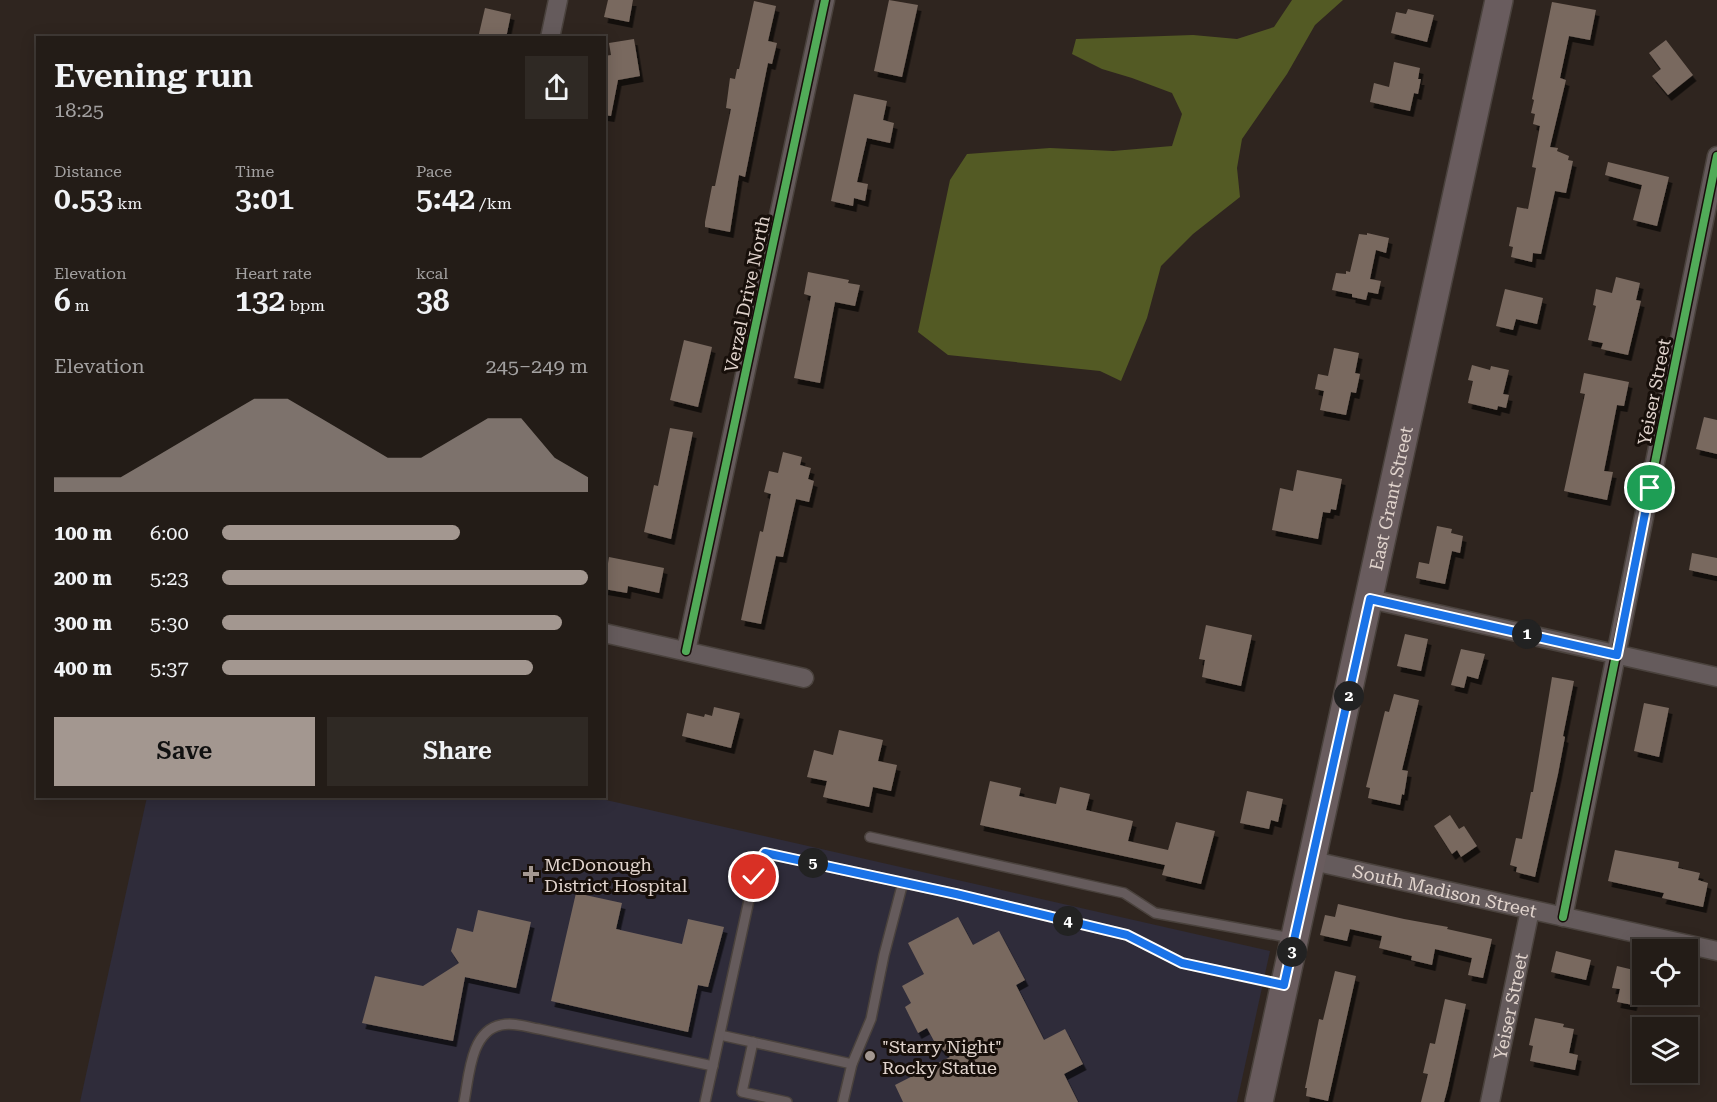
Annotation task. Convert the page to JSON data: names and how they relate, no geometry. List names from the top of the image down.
{
  "streets": {
    "main road": ["East Grant Street"],
    "street": ["Verzel Drive North", "Yeiser Street", "South Madison Street"]
  },
  "crossings": [
    ["Yeiser Street", "South Madison Street"],
    ["East Grant Street", "South Madison Street"]
  ],
  "places": {
    "health": ["McDonough District Hospital"],
    "other": ["\"Starry Night\" Rocky Statue"]
  },
  "page": {
    "heading": ["Evening run", "18:25"],
    "stats": [
      ["Distance", "0.53 km"],
      ["Time", "3:01"],
      ["Pace", "5:42 /km"],
      ["Elevation", "6 m"],
      ["Heart rate", "132 bpm"],
      ["kcal", "38"]
    ],
    "chart": ["Elevation", "245–249 m"],
    "list": [
      {
        "name": "100 m",
        "note": "6:00"
      },
      {
        "name": "200 m",
        "note": "5:23"
      },
      {
        "name": "300 m",
        "note": "5:30"
      },
      {
        "name": "400 m",
        "note": "5:37"
      }
    ],
    "pins": [
      "1",
      "2",
      "5",
      "4",
      "3"
    ],
    "buttons": ["Save", "Share"]
  }
}
